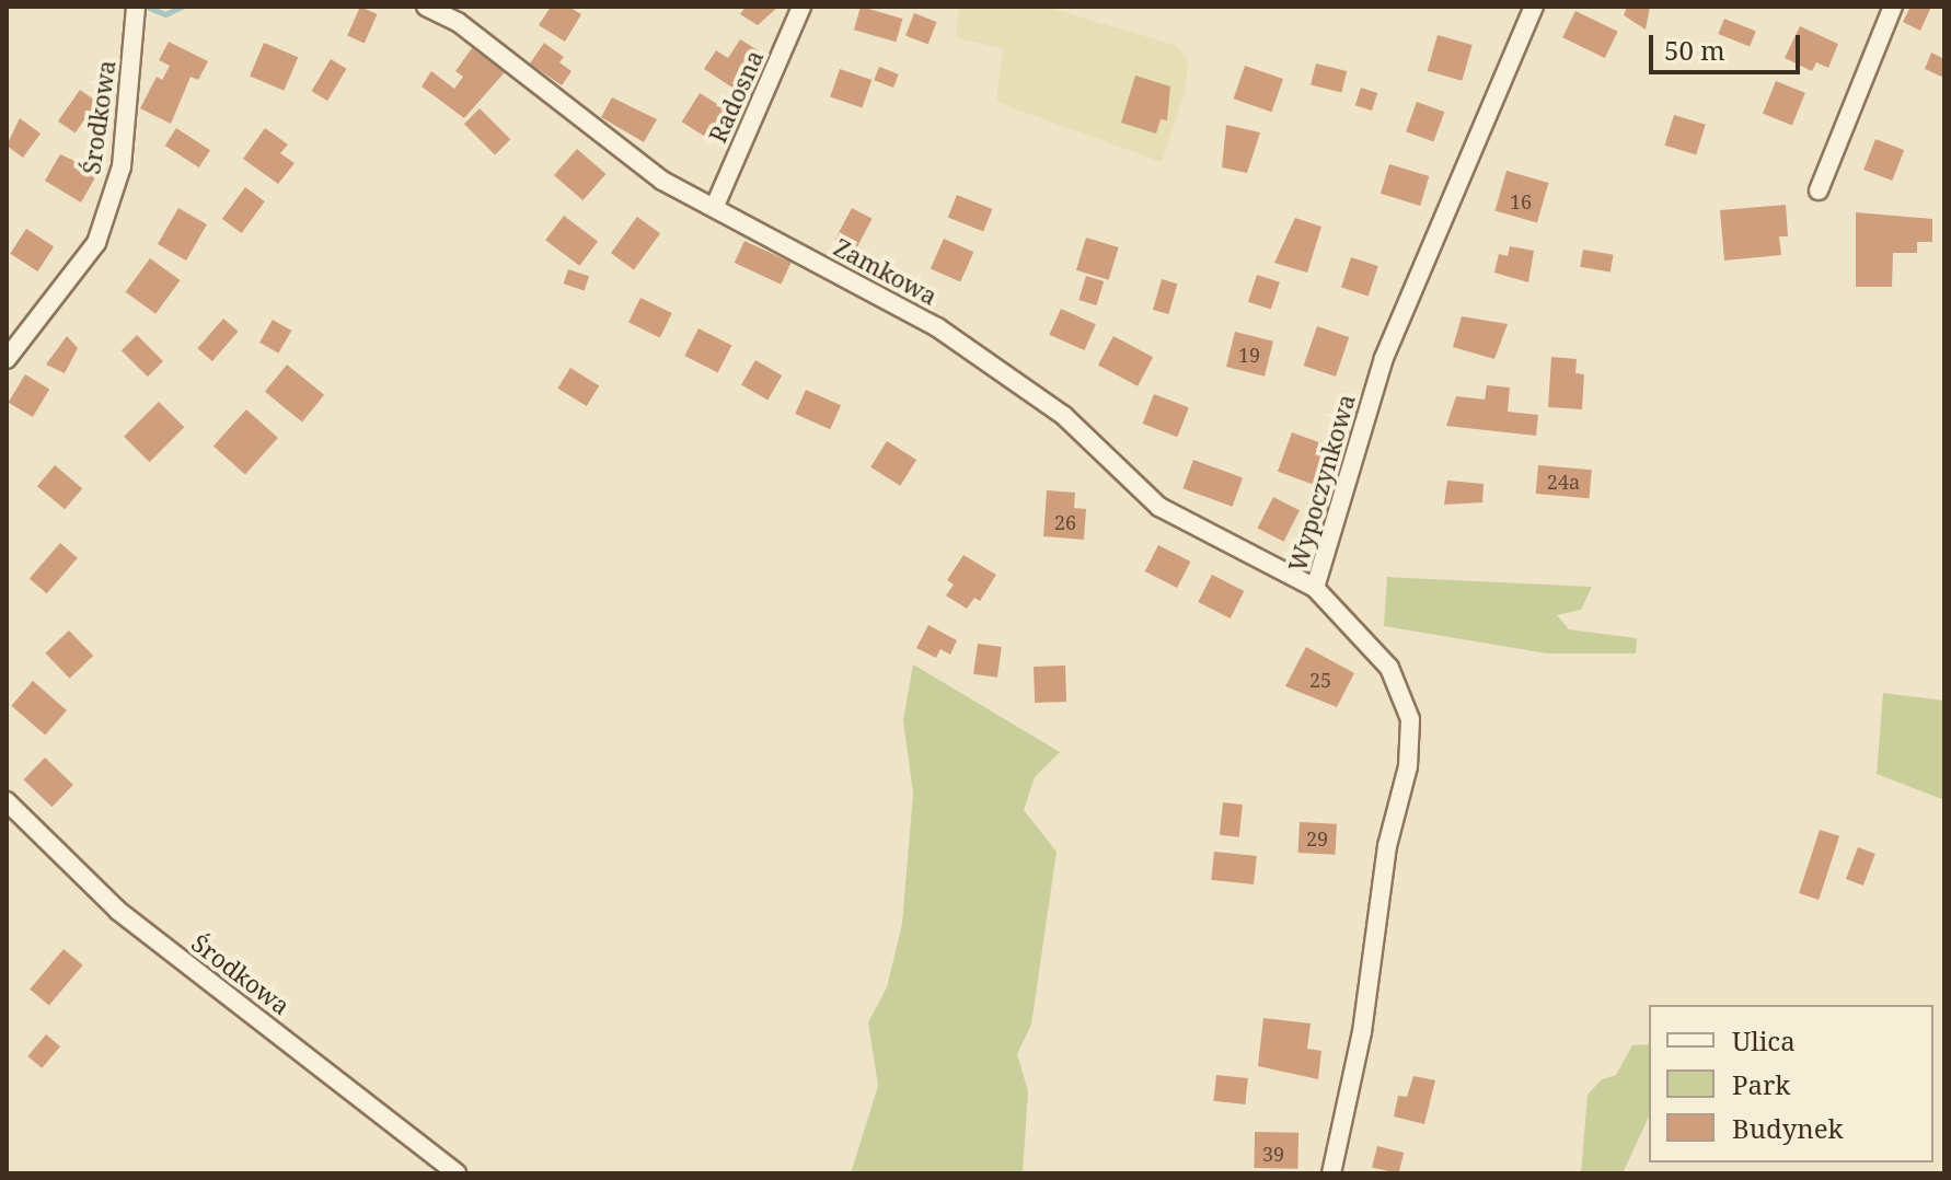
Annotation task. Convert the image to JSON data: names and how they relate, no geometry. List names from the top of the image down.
{
  "streets": {
    "street": [
      "Radosna",
      "Środkowa",
      "Zamkowa",
      "Wypoczynkowa"
    ]
  },
  "crossings": [
    ["Radosna", "Zamkowa"],
    ["Zamkowa", "Wypoczynkowa"]
  ],
  "house_numbers": [
    "16",
    "19",
    "24a",
    "26",
    "25",
    "29",
    "39"
  ],
  "legend": ["Ulica", "Park", "Budynek"],
  "scale_bar": "50 m"
}
